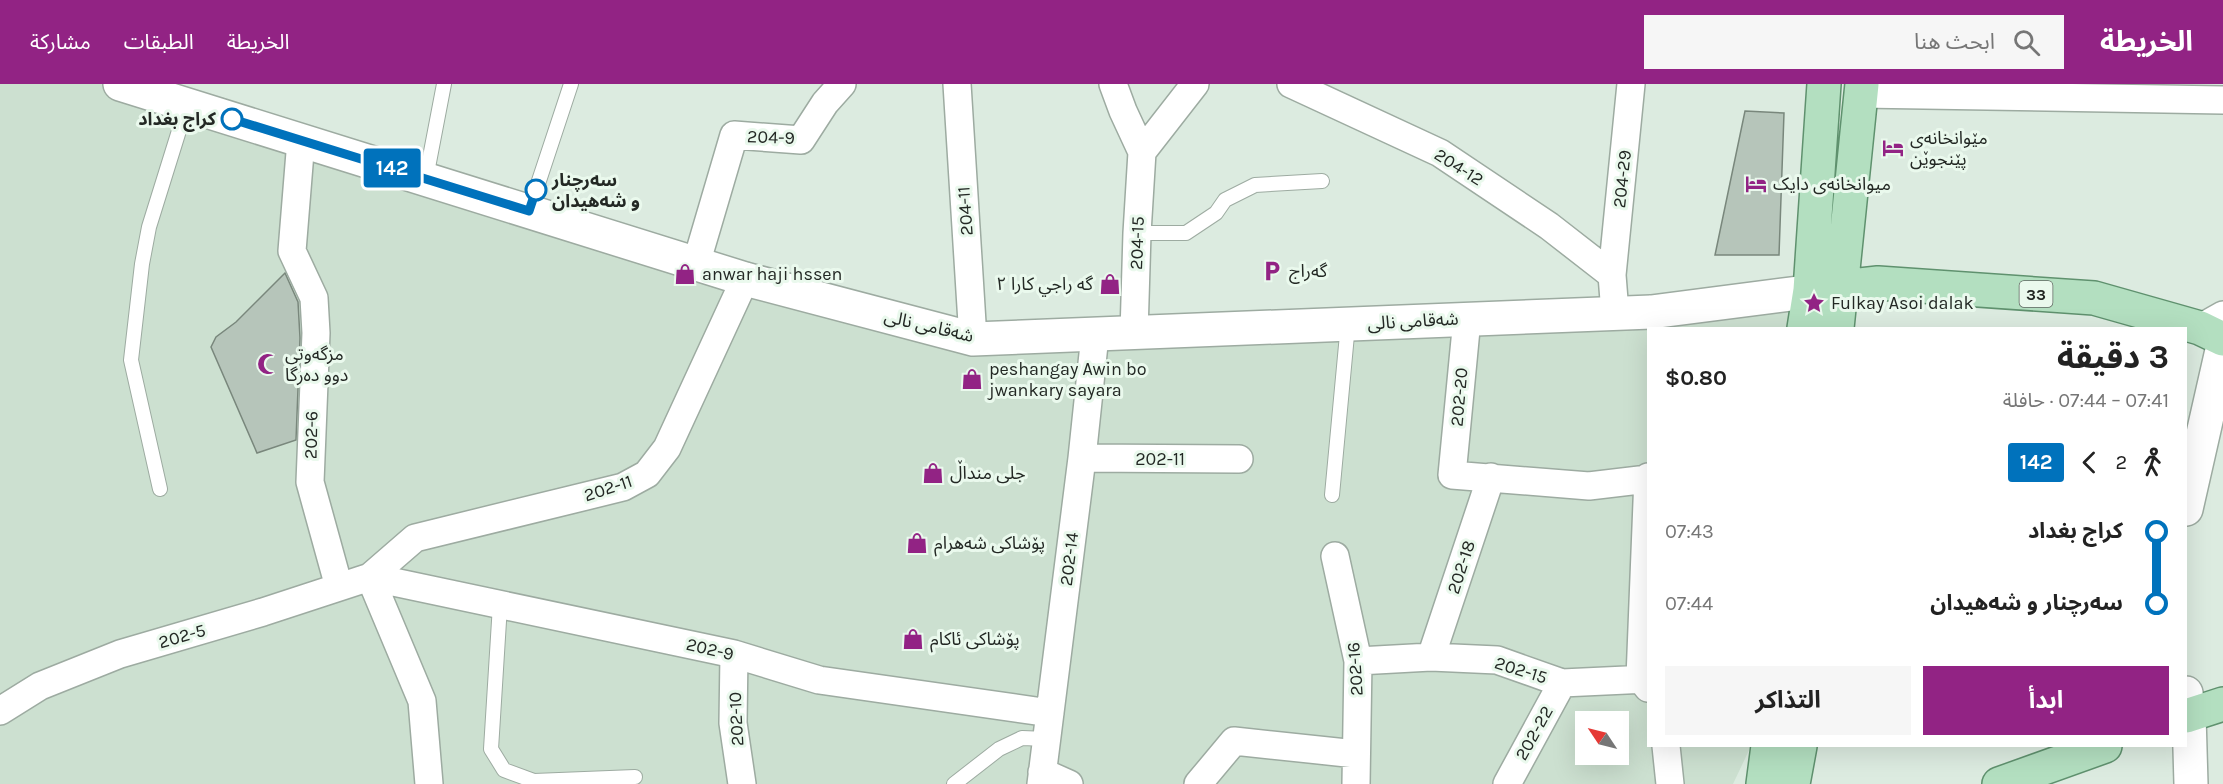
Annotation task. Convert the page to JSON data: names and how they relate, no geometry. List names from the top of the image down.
{
  "streets": {
    "main road": ["33", "شەقامی نالی"],
    "street": [
      "204-9",
      "204-12",
      "204-29",
      "204-11",
      "204-15",
      "202-20",
      "202-6",
      "202-11",
      "202-14",
      "202-18",
      "202-5",
      "202-9",
      "202-16",
      "202-15",
      "202-10",
      "202-22"
    ]
  },
  "crossings": [
    ["204-9", "شەقامی نالی"],
    ["204-12", "204-29"],
    ["204-29", "شەقامی نالی"],
    ["204-11", "شەقامی نالی"],
    ["204-15", "شەقامی نالی"],
    ["33", "شەقامی نالی"],
    ["شەقامی نالی", "202-20"],
    ["شەقامی نالی", "202-6"],
    ["شەقامی نالی", "202-11"],
    ["شەقامی نالی", "202-14"],
    ["202-20", "202-18"],
    ["202-6", "202-5"],
    ["202-11", "202-14"],
    ["202-11", "202-5"],
    ["202-11", "202-9"],
    ["202-14", "202-9"],
    ["202-18", "202-15"],
    ["202-5", "202-9"],
    ["202-9", "202-10"],
    ["202-16", "202-15"],
    ["202-15", "202-22"]
  ],
  "places": {
    "other": ["كراج بغداد", "سەرچنار و شەهیدان"],
    "hotel": ["مێوانخانەی پێنجوێن", "میوانخانەی دایک"],
    "parking": ["گەراج"],
    "shop": [
      "anwar haji hssen",
      "گه راجي كارا ٢",
      "peshangay Awin bo jwankary sayara",
      "جلی منداڵ",
      "پۆشاکی شەھرام",
      "پۆشاکی ئاکام"
    ],
    "place": ["Fulkay Asoi dalak"],
    "mosque": ["مزگەوتی دوو دەرگا"]
  },
  "lines": ["bus line 142"],
  "north": "top left",
  "page": {
    "header": "الخريطة",
    "search": "ابحث هنا",
    "nav": ["الخريطة", "الطبقات", "مشاركة"],
    "on_map": "142",
    "heading": ["3 دقيقة", "07:41 – 07:44 · حافلة", "$0.80"],
    "legs": ["2", "142"],
    "list": [
      {
        "name": "كراج بغداد",
        "value": "07:43"
      },
      {
        "name": "سەرچنار و شەهیدان",
        "value": "07:44"
      }
    ],
    "buttons": ["ابدأ", "التذاكر"]
  }
}
